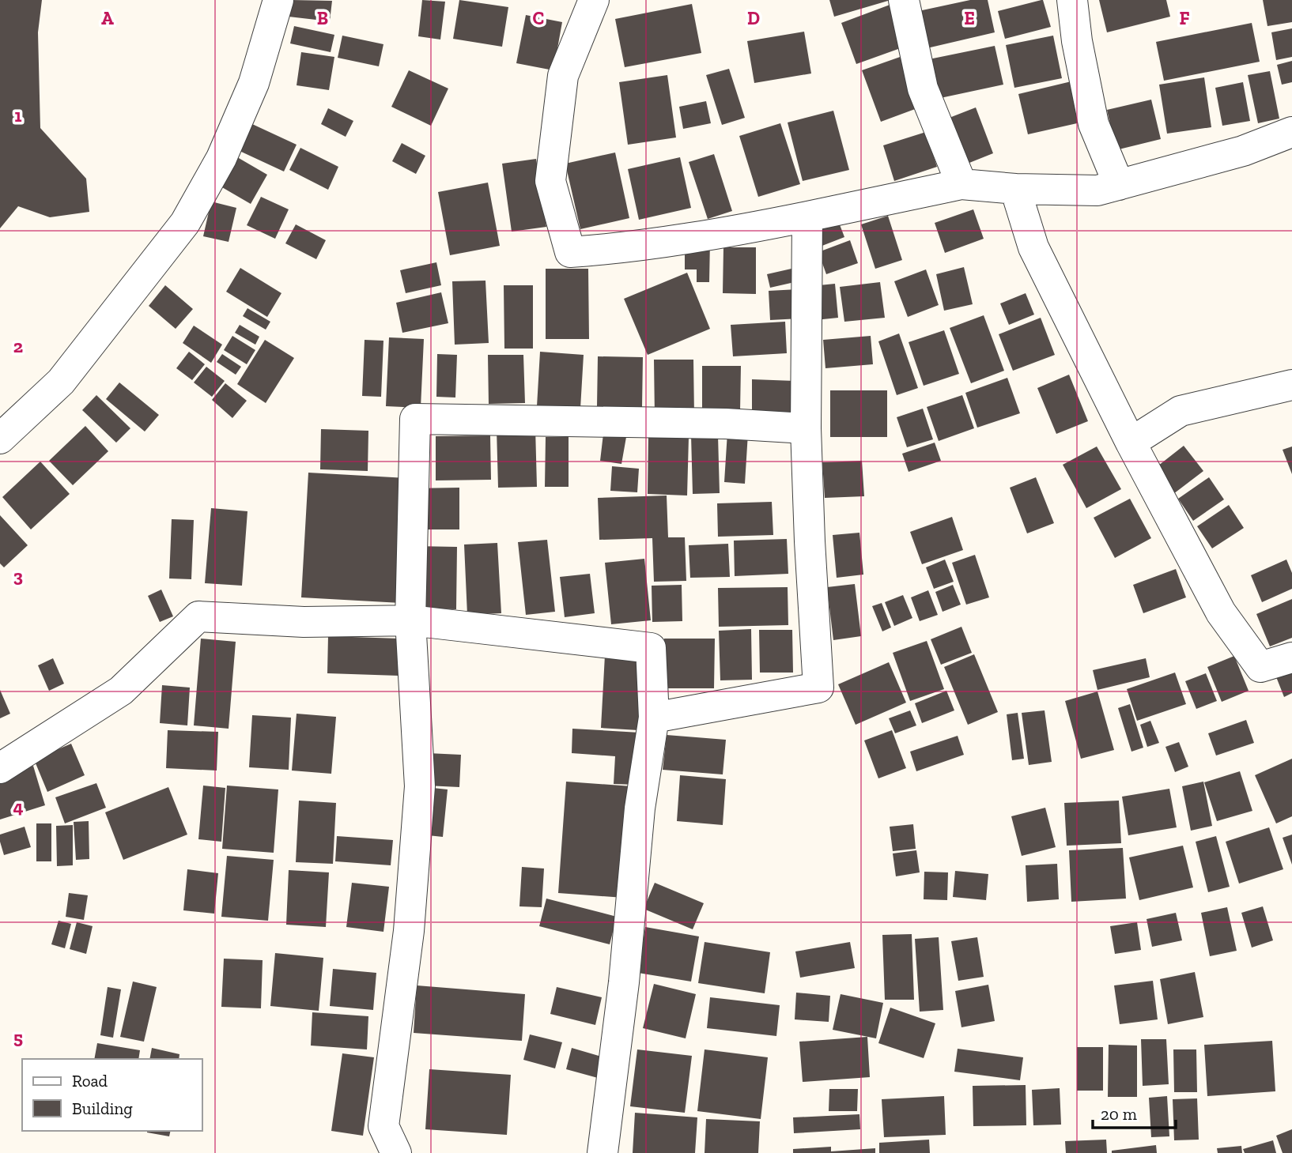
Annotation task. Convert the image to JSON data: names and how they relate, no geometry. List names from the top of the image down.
{
  "legend": ["Road", "Building"],
  "scale_bar": "20 m",
  "grid": {
    "columns": [
      "A",
      "B",
      "C",
      "D",
      "E",
      "F"
    ],
    "rows": [
      "1",
      "2",
      "3",
      "4",
      "5"
    ]
  }
}
